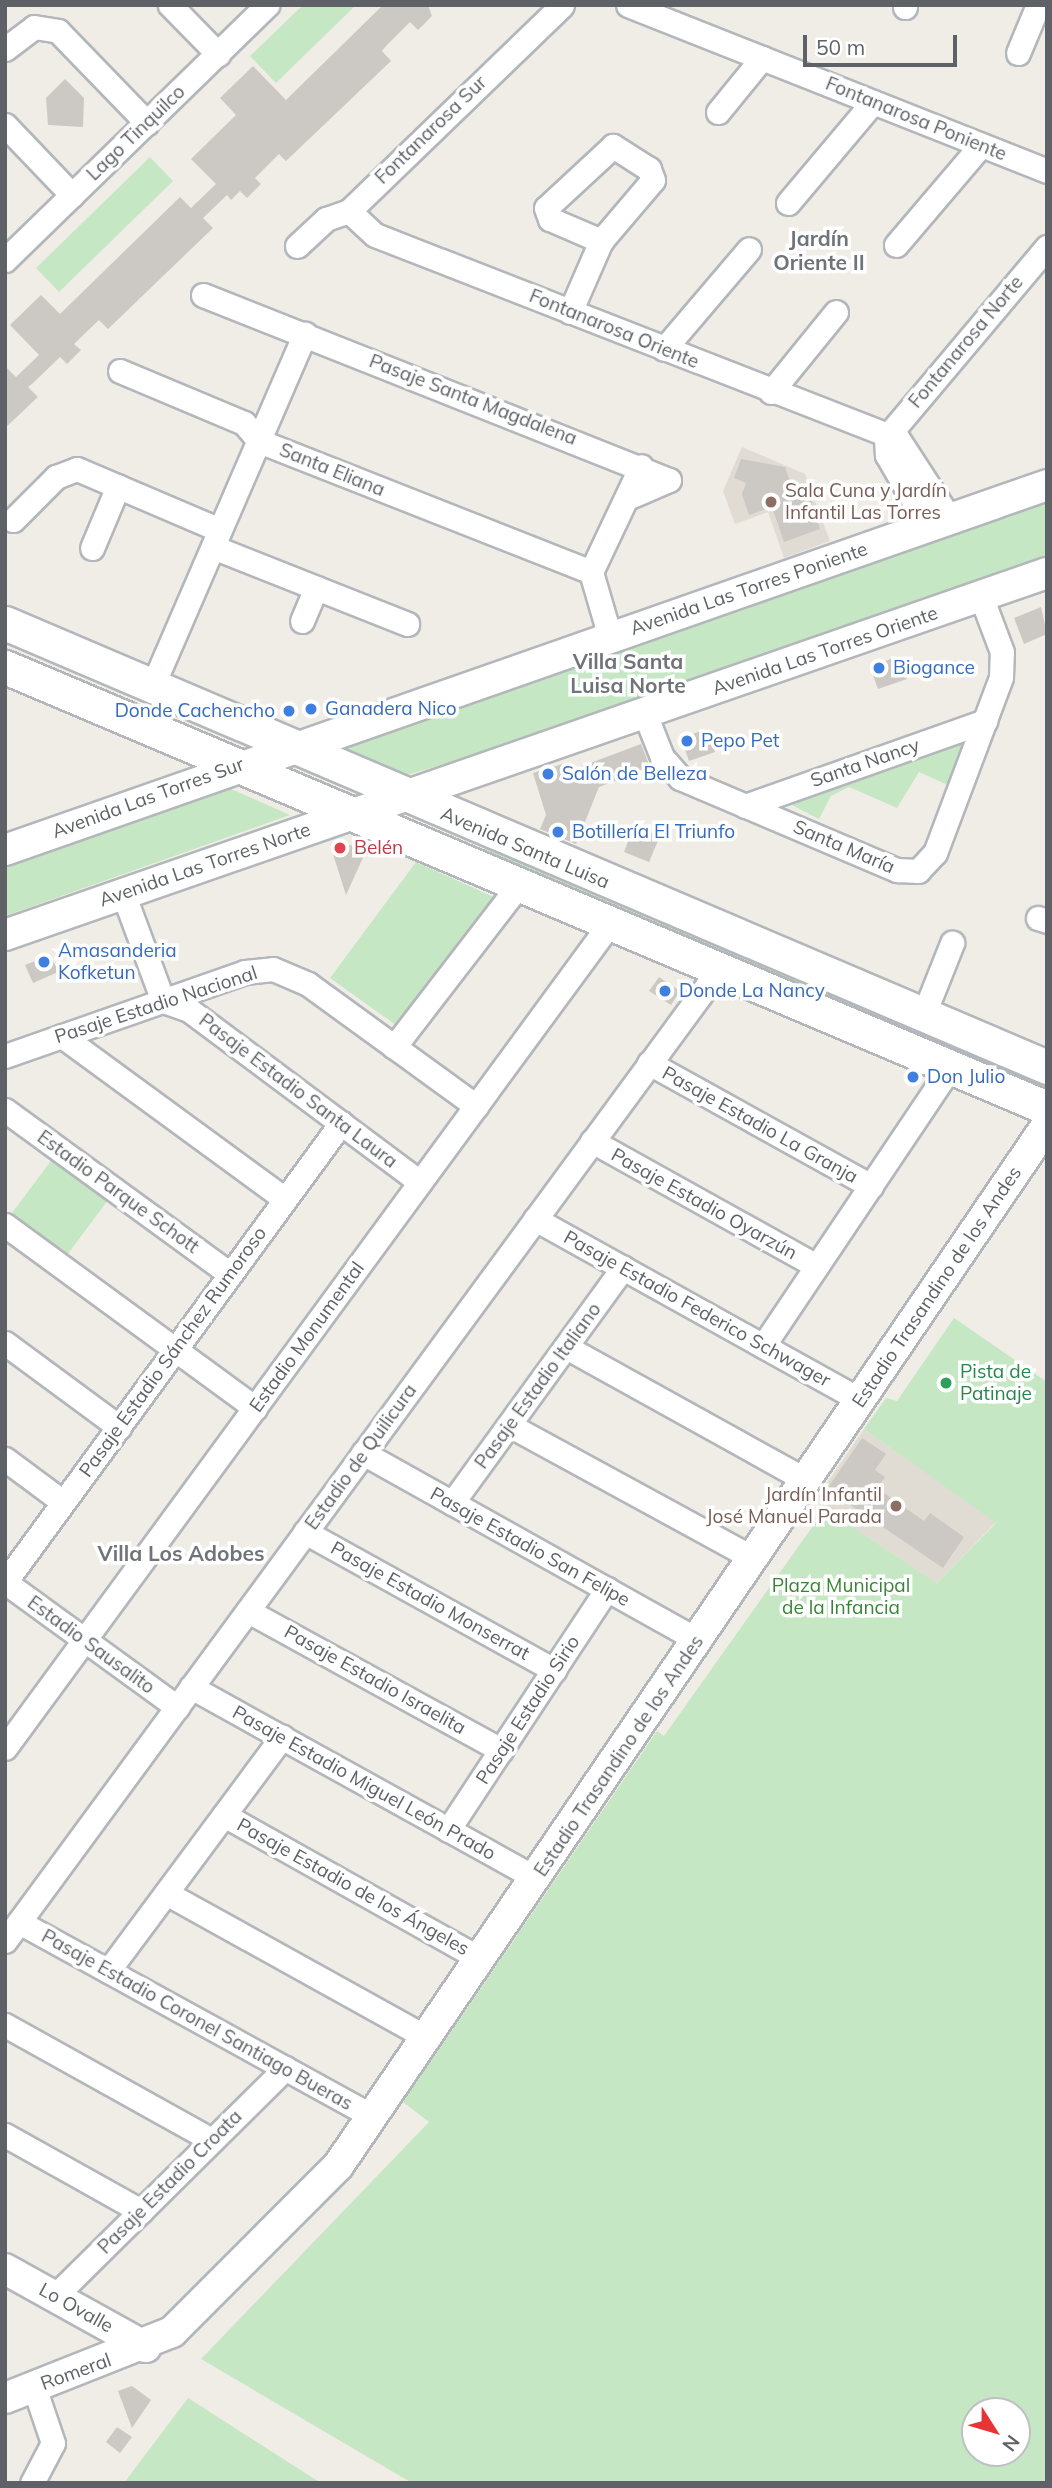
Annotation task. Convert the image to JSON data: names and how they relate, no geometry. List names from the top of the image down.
{
  "streets": {
    "main road": ["Avenida Santa Luisa"],
    "street": [
      "Fontanarosa Poniente",
      "Fontanarosa Sur",
      "Lago Tinquilco",
      "Fontanarosa Oriente",
      "Fontanarosa Norte",
      "Pasaje Santa Magdalena",
      "Santa Eliana",
      "Avenida Las Torres Poniente",
      "Avenida Las Torres Oriente",
      "Santa Nancy",
      "Avenida Las Torres Sur",
      "Santa María",
      "Avenida Las Torres Norte",
      "Pasaje Estadio Nacional",
      "Pasaje Estadio Santa Laura",
      "Pasaje Estadio La Granja",
      "Estadio Parque Schott",
      "Pasaje Estadio Oyarzún",
      "Estadio Trasandino de los Andes",
      "Pasaje Estadio Federico Schwager",
      "Estadio Monumental",
      "Pasaje Estadio Sánchez Rumoroso",
      "Pasaje Estadio Italiano",
      "Estadio de Quilicura",
      "Pasaje Estadio San Felipe",
      "Pasaje Estadio Monserrat",
      "Estadio Sausalito",
      "Pasaje Estadio Israelita",
      "Pasaje Estadio Sirio",
      "Pasaje Estadio Miguel León Prado",
      "Pasaje Estadio de los Ángeles",
      "Pasaje Estadio Coronel Santiago Bueras",
      "Pasaje Estadio Croata",
      "Lo Ovalle",
      "Romeral"
    ]
  },
  "crossings": [
    ["Fontanarosa Sur", "Fontanarosa Oriente"],
    ["Fontanarosa Oriente", "Fontanarosa Norte"],
    ["Fontanarosa Oriente", "Avenida Las Torres Poniente"],
    ["Santa Eliana", "Avenida Santa Luisa"],
    ["Avenida Las Torres Poniente", "Avenida Las Torres Sur"],
    ["Avenida Las Torres Poniente", "Avenida Santa Luisa"],
    ["Avenida Las Torres Oriente", "Santa María"],
    ["Avenida Las Torres Oriente", "Avenida Santa Luisa"],
    ["Avenida Las Torres Oriente", "Avenida Las Torres Norte"],
    ["Santa Nancy", "Santa María"],
    ["Avenida Las Torres Sur", "Avenida Santa Luisa"],
    ["Avenida Santa Luisa", "Avenida Las Torres Norte"],
    ["Avenida Santa Luisa", "Estadio Monumental"],
    ["Avenida Santa Luisa", "Estadio de Quilicura"],
    ["Pasaje Estadio Nacional", "Pasaje Estadio Santa Laura"],
    ["Pasaje Estadio Nacional", "Estadio Monumental"],
    ["Pasaje Estadio Santa Laura", "Estadio Monumental"],
    ["Pasaje Estadio Santa Laura", "Pasaje Estadio Sánchez Rumoroso"],
    ["Pasaje Estadio La Granja", "Estadio de Quilicura"],
    ["Estadio Parque Schott", "Pasaje Estadio Sánchez Rumoroso"],
    ["Pasaje Estadio Oyarzún", "Estadio de Quilicura"],
    ["Estadio Trasandino de los Andes", "Pasaje Estadio Federico Schwager"],
    ["Estadio Trasandino de los Andes", "Pasaje Estadio San Felipe"],
    ["Estadio Trasandino de los Andes", "Pasaje Estadio Miguel León Prado"],
    ["Estadio Trasandino de los Andes", "Pasaje Estadio de los Ángeles"],
    ["Estadio Trasandino de los Andes", "Pasaje Estadio Coronel Santiago Bueras"],
    ["Estadio Trasandino de los Andes", "Lo Ovalle"],
    ["Estadio Trasandino de los Andes", "Romeral"],
    ["Pasaje Estadio Federico Schwager", "Pasaje Estadio Italiano"],
    ["Pasaje Estadio Federico Schwager", "Estadio de Quilicura"],
    ["Estadio Monumental", "Estadio Sausalito"],
    ["Pasaje Estadio Sánchez Rumoroso", "Estadio Sausalito"],
    ["Pasaje Estadio Italiano", "Pasaje Estadio San Felipe"],
    ["Estadio de Quilicura", "Pasaje Estadio San Felipe"],
    ["Estadio de Quilicura", "Pasaje Estadio Monserrat"],
    ["Estadio de Quilicura", "Estadio Sausalito"],
    ["Estadio de Quilicura", "Pasaje Estadio Israelita"],
    ["Estadio de Quilicura", "Pasaje Estadio Miguel León Prado"],
    ["Estadio de Quilicura", "Pasaje Estadio Coronel Santiago Bueras"],
    ["Pasaje Estadio San Felipe", "Pasaje Estadio Sirio"],
    ["Pasaje Estadio Monserrat", "Pasaje Estadio Sirio"],
    ["Pasaje Estadio Israelita", "Pasaje Estadio Sirio"],
    ["Pasaje Estadio Sirio", "Pasaje Estadio Miguel León Prado"],
    ["Pasaje Estadio Coronel Santiago Bueras", "Pasaje Estadio Croata"],
    ["Pasaje Estadio Croata", "Lo Ovalle"],
    ["Lo Ovalle", "Romeral"]
  ],
  "districts": ["Jardín Oriente II", "Villa Santa Luisa Norte", "Villa Los Adobes"],
  "parks": ["Plaza Municipal de la Infancia"],
  "places": [
    "Sala Cuna y Jardín Infantil Las Torres",
    "Biogance",
    "Ganadera Nico",
    "Donde Cachencho",
    "Pepo Pet",
    "Salón de Belleza",
    "Botillería El Triunfo",
    "Belén",
    "Amasanderia Kofketun",
    "Donde La Nancy",
    "Don Julio",
    "Pista de Patinaje",
    "Jardín Infantil José Manuel Parada"
  ],
  "scale_bar": "50 m",
  "north": "bottom right"
}
